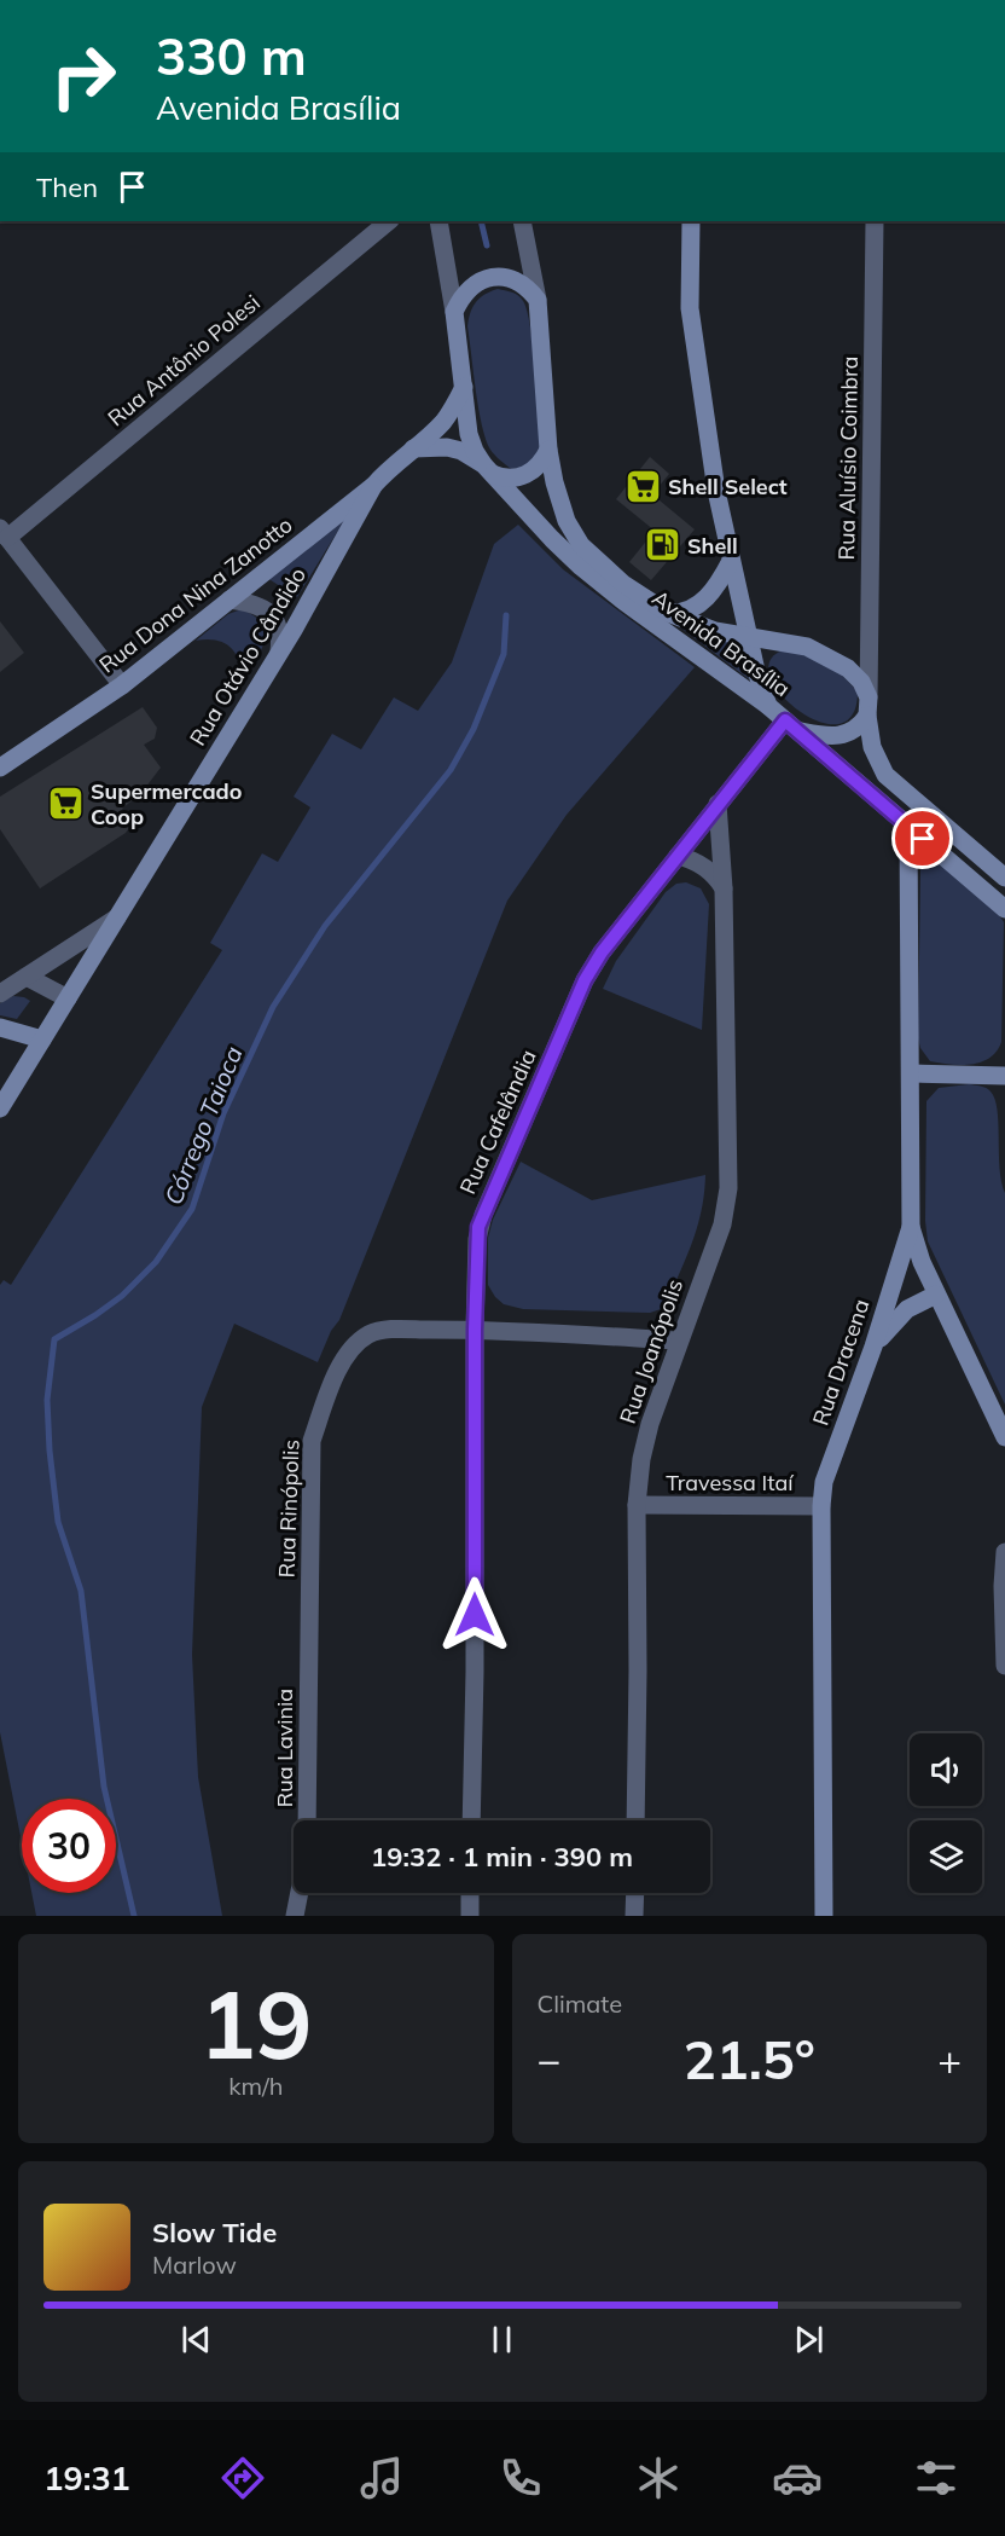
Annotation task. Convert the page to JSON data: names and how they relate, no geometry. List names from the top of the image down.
{
  "streets": {
    "main road": [
      "Rua Dona Nina Zanotto",
      "Avenida Brasília",
      "Rua Otávio Cândido",
      "Rua Dracena"
    ],
    "street": [
      "Rua Antônio Polesi",
      "Rua Aluísio Coimbra",
      "Rua Cafelândia",
      "Rua Joanópolis",
      "Travessa Itaí",
      "Rua Rinópolis",
      "Rua Lavinia"
    ]
  },
  "crossings": [
    ["Rua Aluísio Coimbra", "Avenida Brasília"],
    ["Rua Dona Nina Zanotto", "Rua Otávio Cândido"],
    ["Avenida Brasília", "Rua Cafelândia"],
    ["Avenida Brasília", "Rua Dracena"],
    ["Rua Cafelândia", "Rua Joanópolis"],
    ["Rua Cafelândia", "Rua Rinópolis"],
    ["Rua Joanópolis", "Travessa Itaí"],
    ["Rua Joanópolis", "Rua Rinópolis"],
    ["Rua Dracena", "Travessa Itaí"],
    ["Rua Rinópolis", "Rua Lavinia"]
  ],
  "water": ["Córrego Taioca"],
  "places": {
    "supermarket": ["Shell Select", "Supermercado Coop"],
    "fuel station": ["Shell"]
  },
  "page": {
    "turn": ["330 m", "Avenida Brasília"],
    "then": "Then",
    "limit": "30",
    "trip": "19:32 · 1 min · 390 m",
    "tile": [
      ["19", "km/h"],
      "Climate"
    ],
    "heat": ["−", "21.5°", "+"],
    "song": ["Slow Tide", "Marlow"],
    "tabs": "19:31"
  }
}
